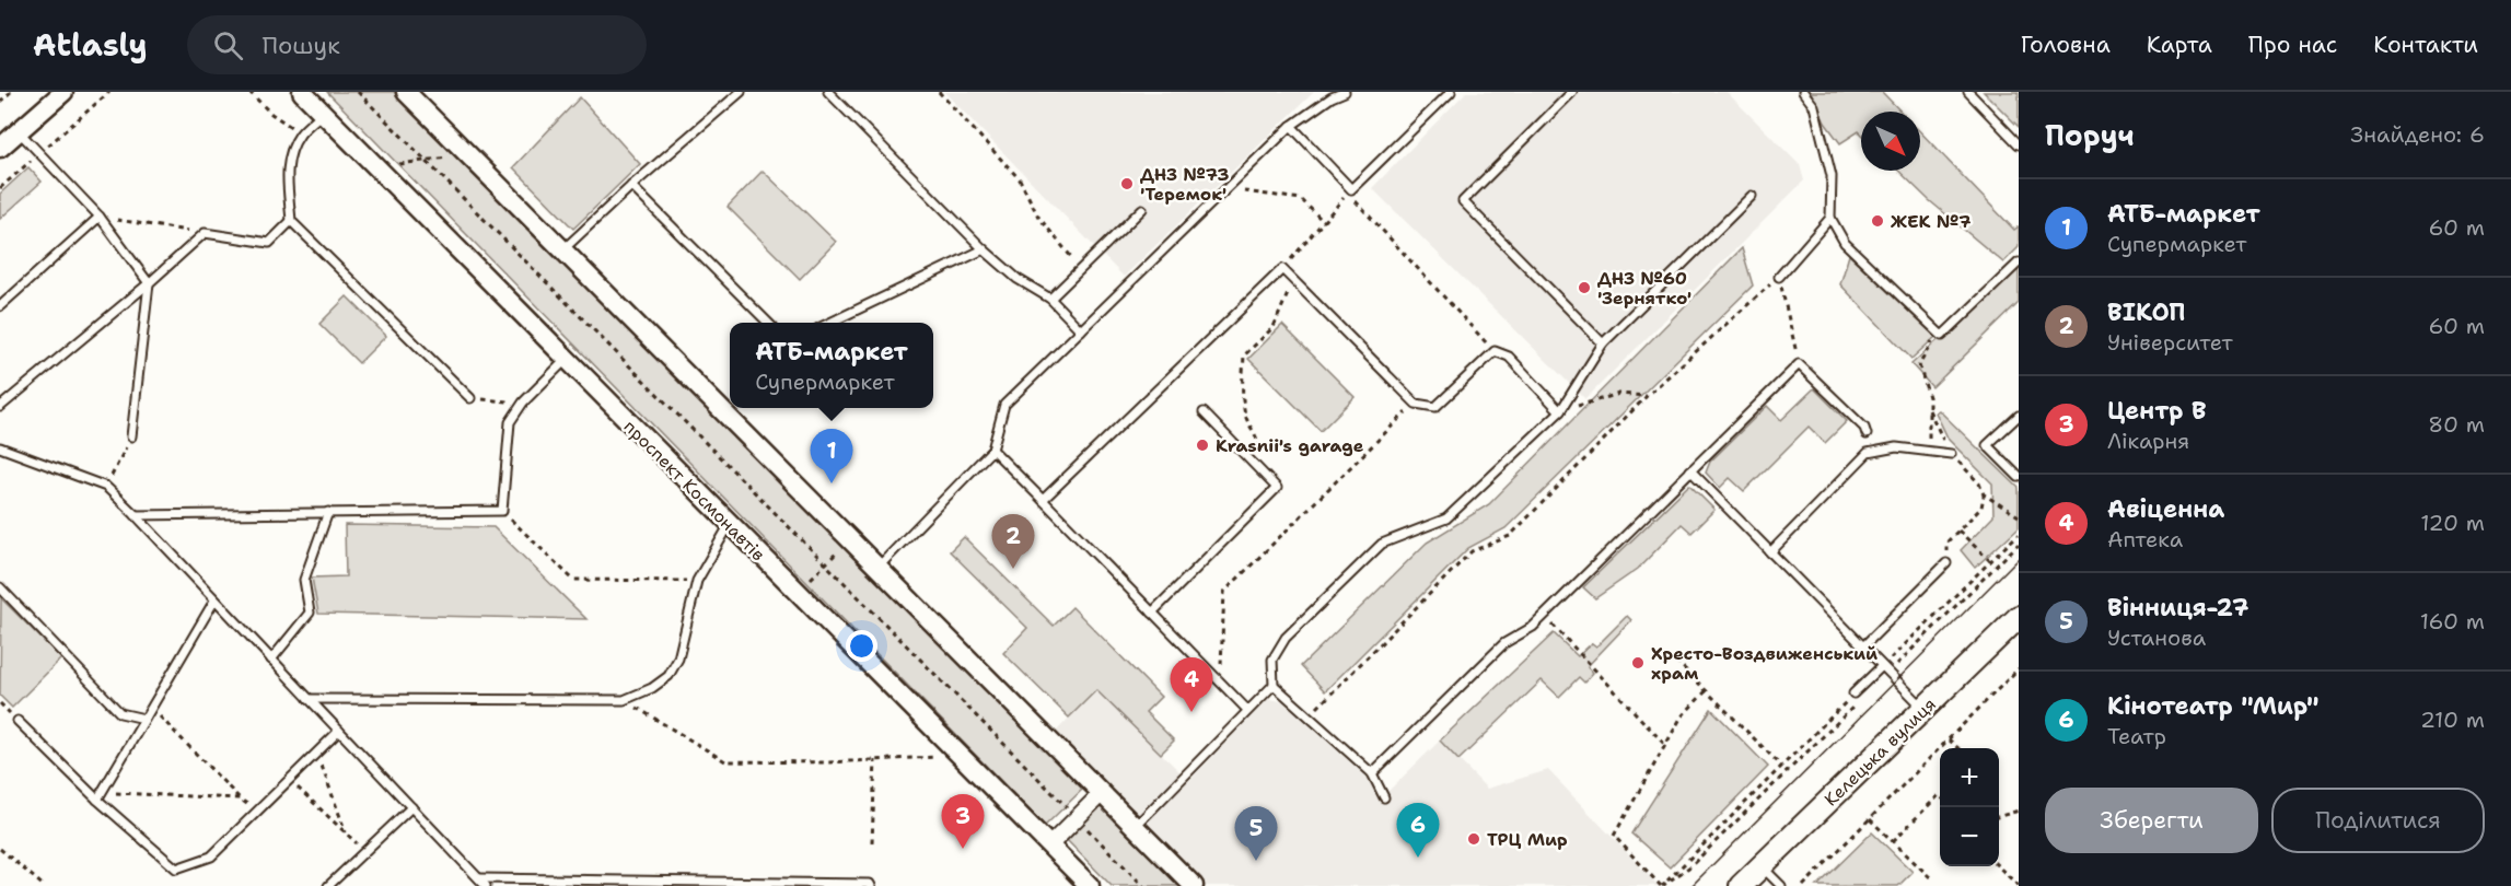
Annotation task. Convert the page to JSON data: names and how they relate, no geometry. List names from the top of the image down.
{
  "streets": {
    "main road": ["Келецька вулиця"],
    "street": ["проспект Космонавтів"]
  },
  "places": [
    "ДНЗ №73 'Теремок'",
    "ЖЕК №7",
    "ДНЗ №60 'Зернятко'",
    "Krasnii's garage",
    "Хресто-Воздвиженський храм",
    "ТРЦ Мир"
  ],
  "north": "bottom right",
  "page": {
    "header": "Atlasly",
    "search": "Пошук",
    "nav": [
      "Головна",
      "Карта",
      "Про нас",
      "Контакти"
    ],
    "heading": ["Поруч", "Знайдено: 6"],
    "list": [
      {
        "mark": "1",
        "name": "АТБ-маркет",
        "note": "Супермаркет",
        "value": "60 m"
      },
      {
        "mark": "2",
        "name": "ВІКОП",
        "note": "Університет",
        "value": "60 m"
      },
      {
        "mark": "3",
        "name": "Центр В",
        "note": "Лікарня",
        "value": "80 m"
      },
      {
        "mark": "4",
        "name": "Авіценна",
        "note": "Аптека",
        "value": "120 m"
      },
      {
        "mark": "5",
        "name": "Вінниця-27",
        "note": "Установа",
        "value": "160 m"
      },
      {
        "mark": "6",
        "name": "Кінотеатр \"Мир\"",
        "note": "Театр",
        "value": "210 m"
      }
    ],
    "popup": ["АТБ-маркет", "Супермаркет"],
    "pins": [
      "1",
      "2",
      "4",
      "3",
      "6",
      "5"
    ],
    "map_buttons": ["+", "−"],
    "buttons": ["Зберегти", "Поділитися"]
  }
}
